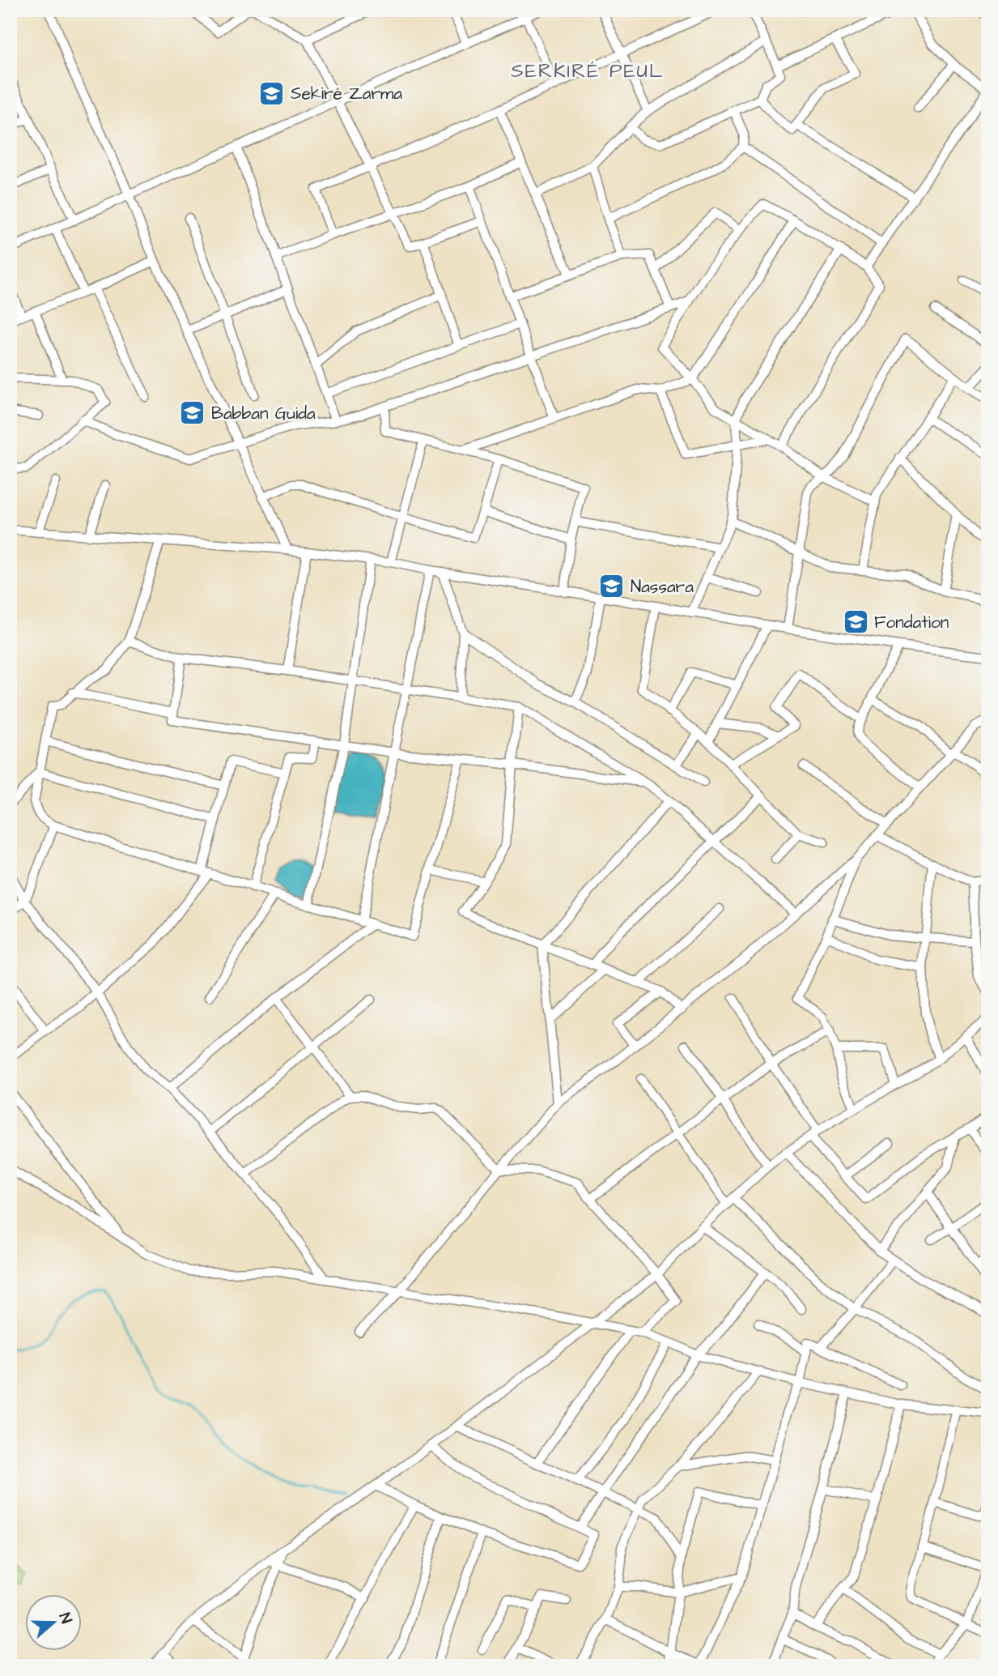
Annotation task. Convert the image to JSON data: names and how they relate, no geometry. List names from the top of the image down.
{
  "districts": ["SERKIRÉ PEUL"],
  "places": {
    "school or university": [
      "Sekiré Zarma",
      "Babban Guida",
      "Nassara",
      "Fondation"
    ]
  },
  "north": "right"
}
